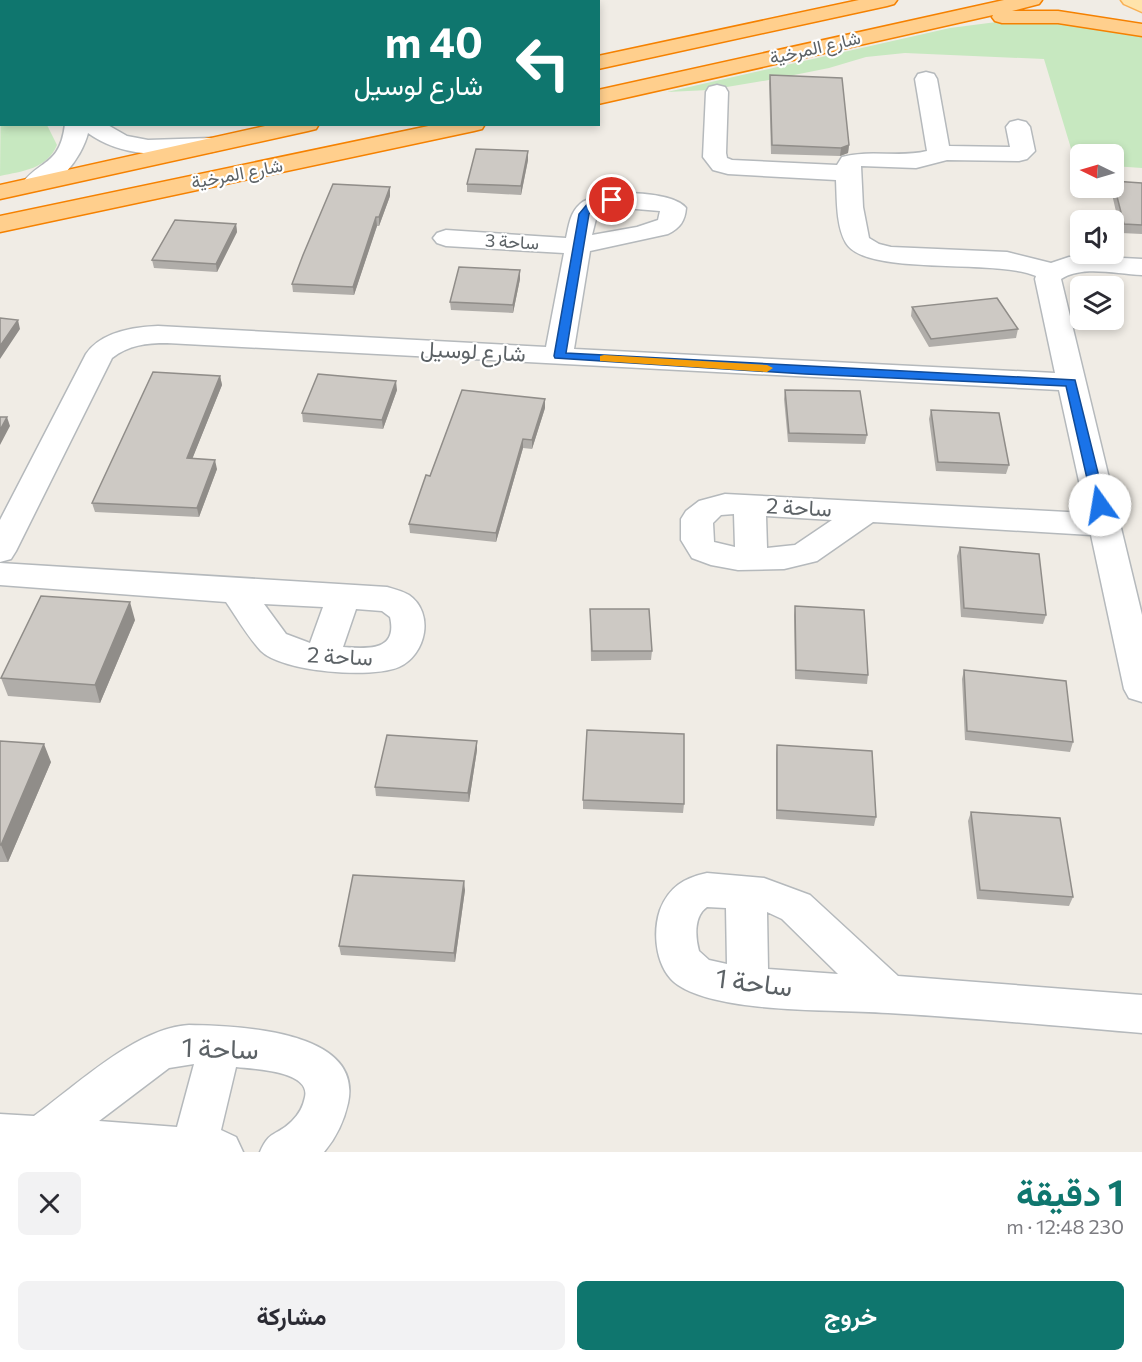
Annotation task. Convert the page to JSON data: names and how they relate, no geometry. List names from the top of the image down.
{
  "streets": {
    "highway": ["شارع المرخية"],
    "street": [
      "ساحة 3",
      "شارع لوسيل",
      "ساحة 2",
      "ساحة 1"
    ]
  },
  "crossings": [
    ["ساحة 3", "شارع لوسيل"]
  ],
  "north": "left",
  "page": {
    "turn": ["40 m", "شارع لوسيل"],
    "heading": ["1 دقيقة", "230 m · 12:48"],
    "buttons": ["خروج", "مشاركة"]
  }
}
